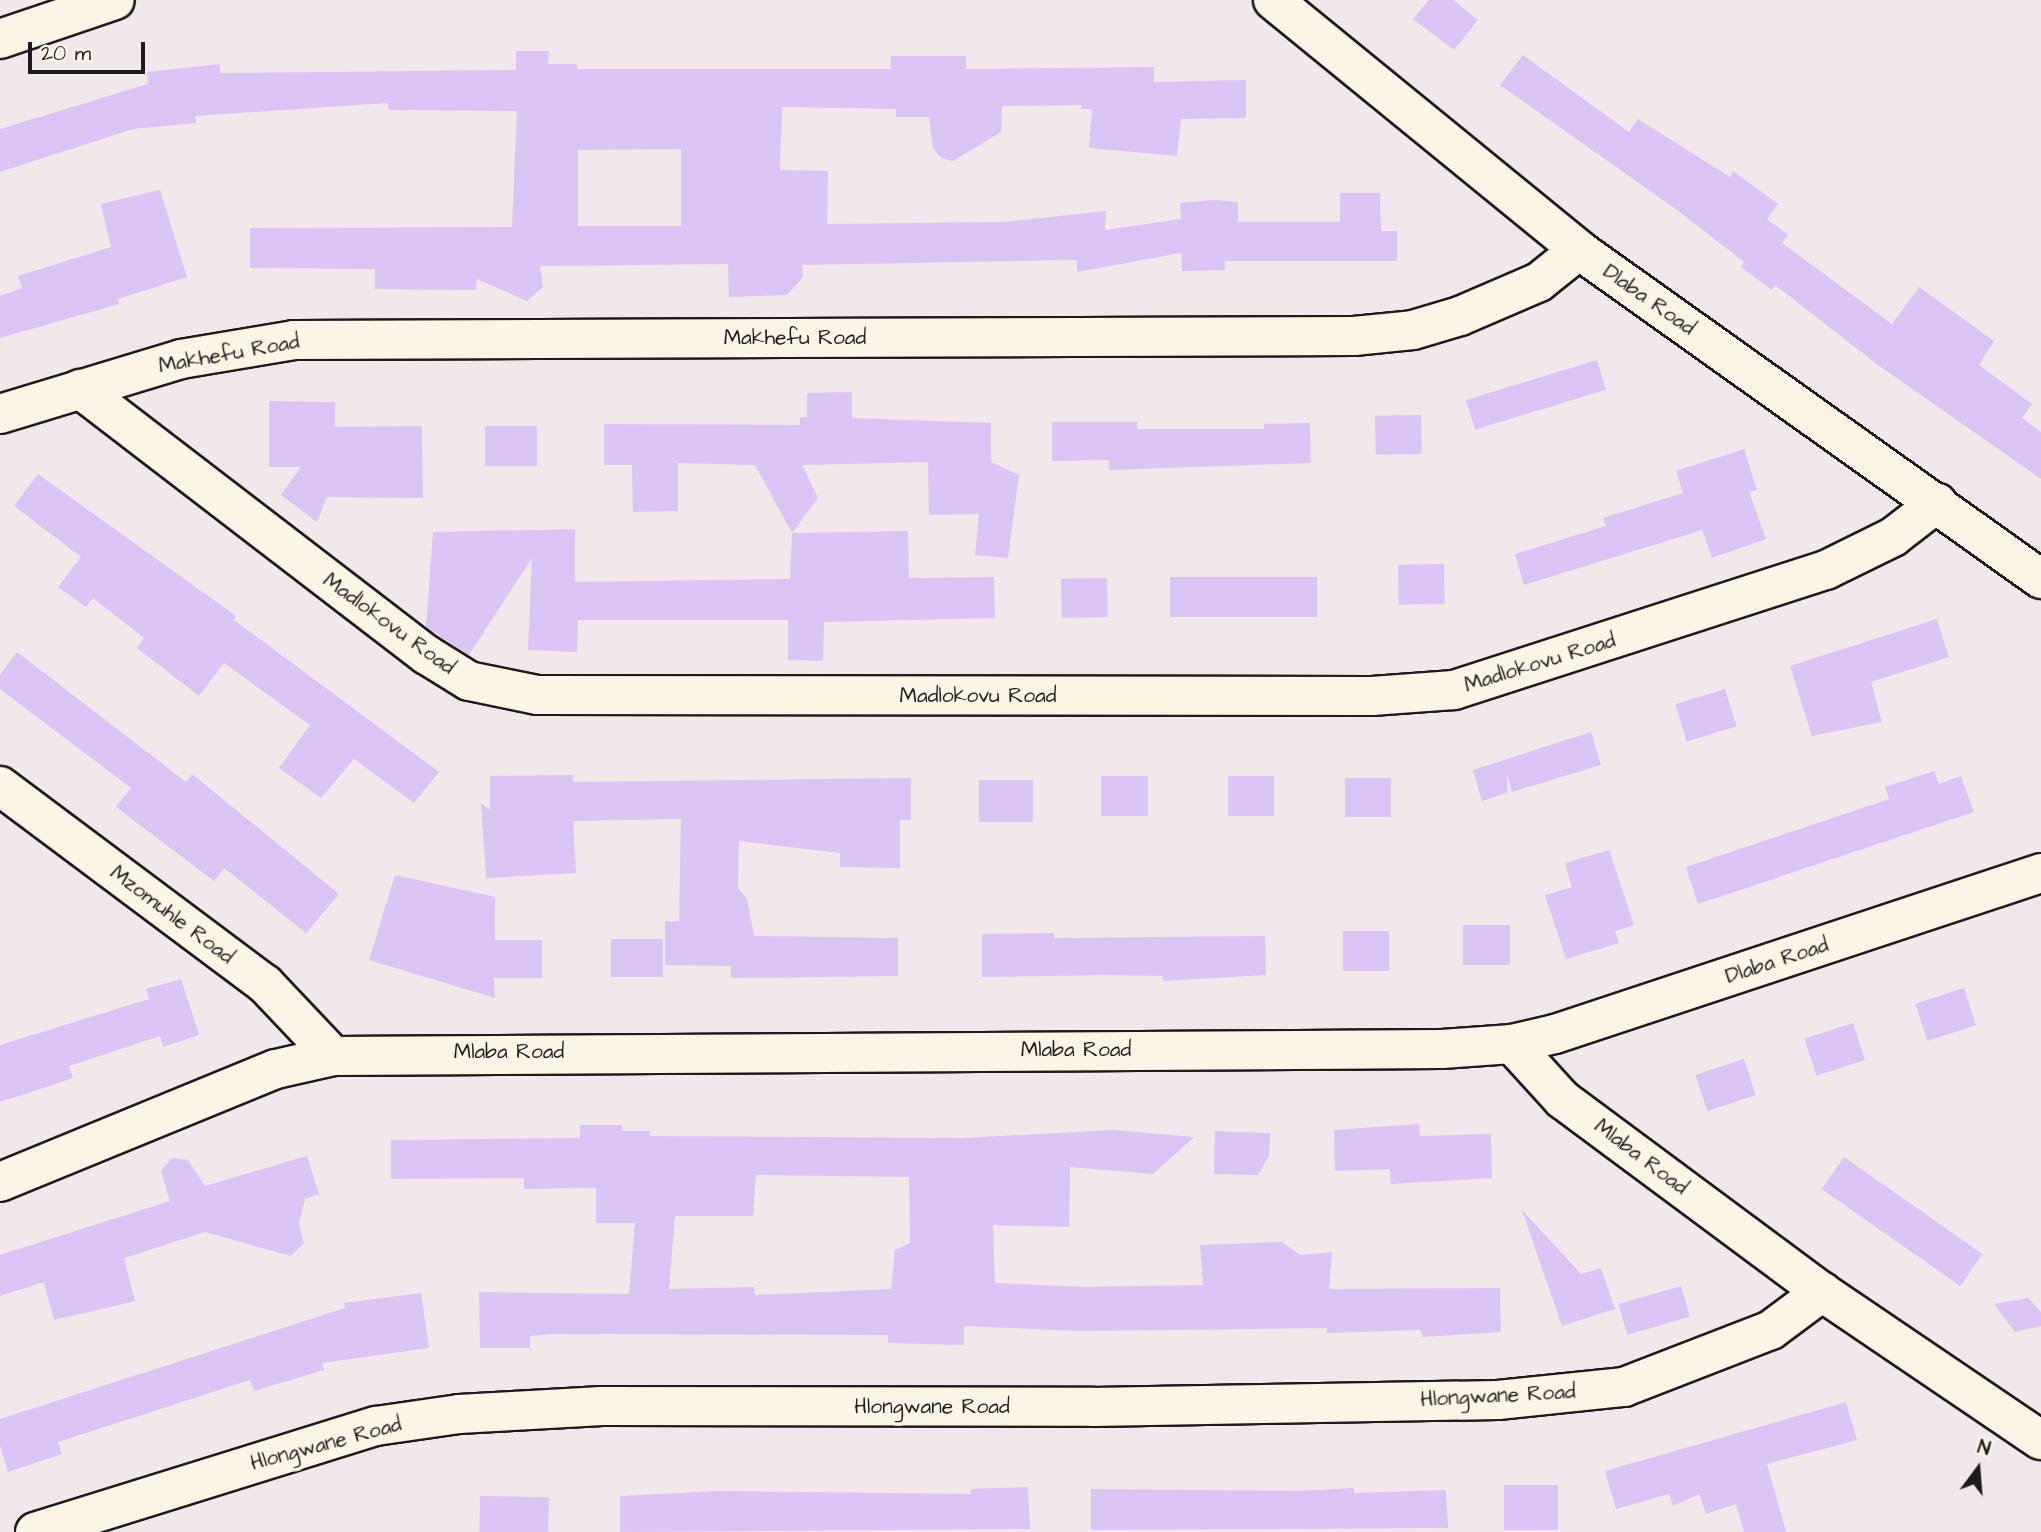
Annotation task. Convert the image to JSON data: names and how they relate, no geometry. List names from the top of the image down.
{
  "streets": {
    "street": [
      "Dlaba Road",
      "Makhefu Road",
      "Madlokovu Road",
      "Mzomuhle Road",
      "Mlaba Road",
      "Hlongwane Road"
    ]
  },
  "crossings": [
    ["Dlaba Road", "Makhefu Road"],
    ["Dlaba Road", "Madlokovu Road"],
    ["Dlaba Road", "Mlaba Road"],
    ["Makhefu Road", "Madlokovu Road"],
    ["Mzomuhle Road", "Mlaba Road"],
    ["Mlaba Road", "Hlongwane Road"]
  ],
  "scale_bar": "20 m",
  "north": "top"
}
